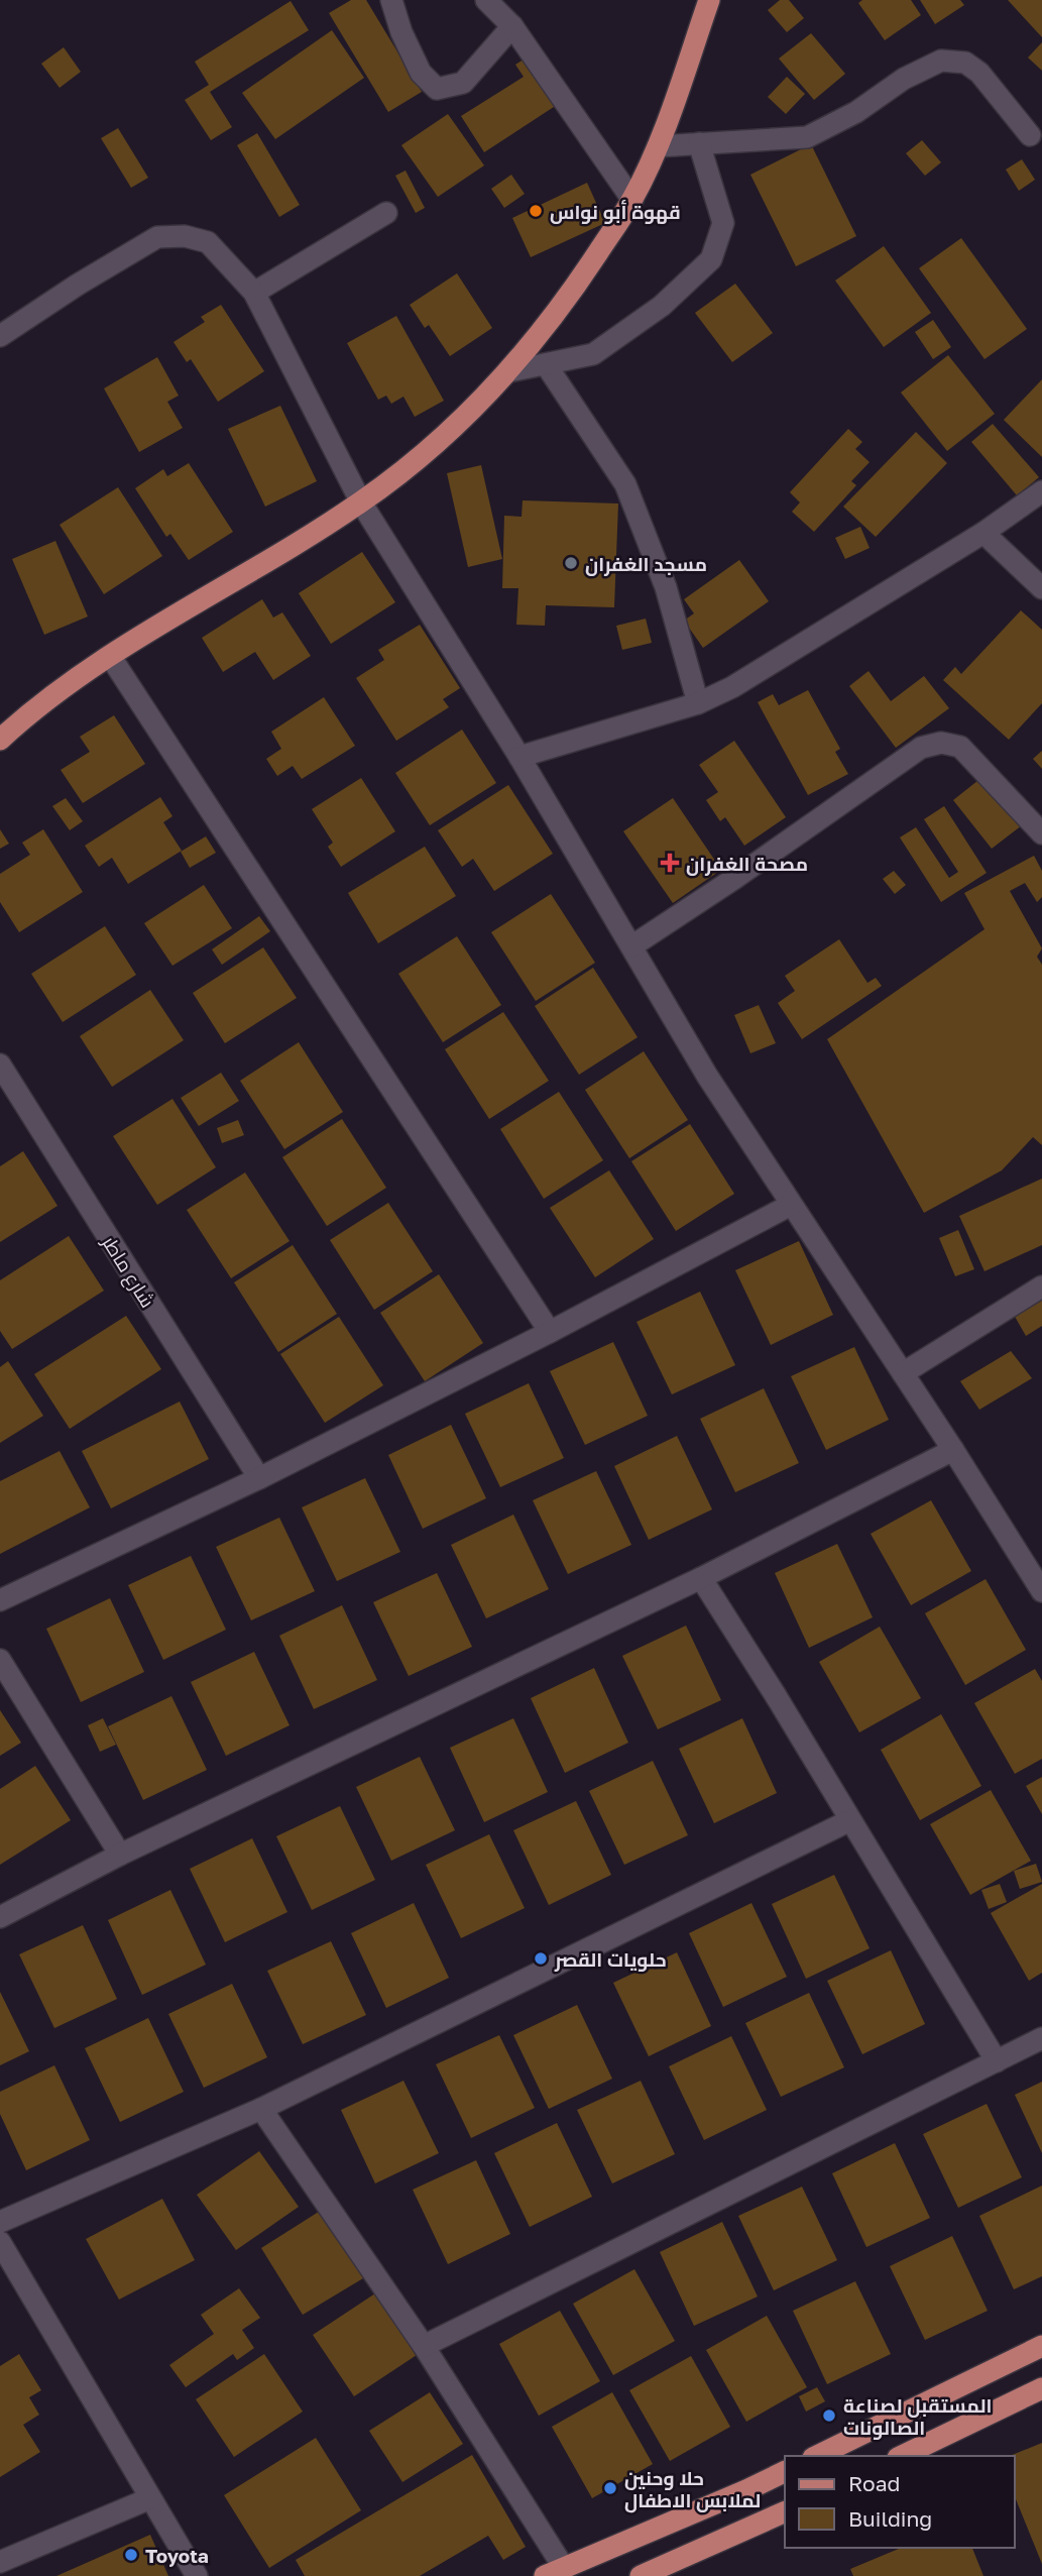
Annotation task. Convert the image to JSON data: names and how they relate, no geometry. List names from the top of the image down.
{
  "streets": {
    "street": ["شارع ماطر"]
  },
  "places": {
    "other": [
      "قهوة أبو نواس",
      "مسجد الغفران",
      "حلويات القصر",
      "المستقبل لصناعة الصالونات",
      "حلا وحنين لملابس الاطفال",
      "Toyota"
    ],
    "health": ["مصحة الغفران"]
  },
  "legend": ["Road", "Building"]
}
